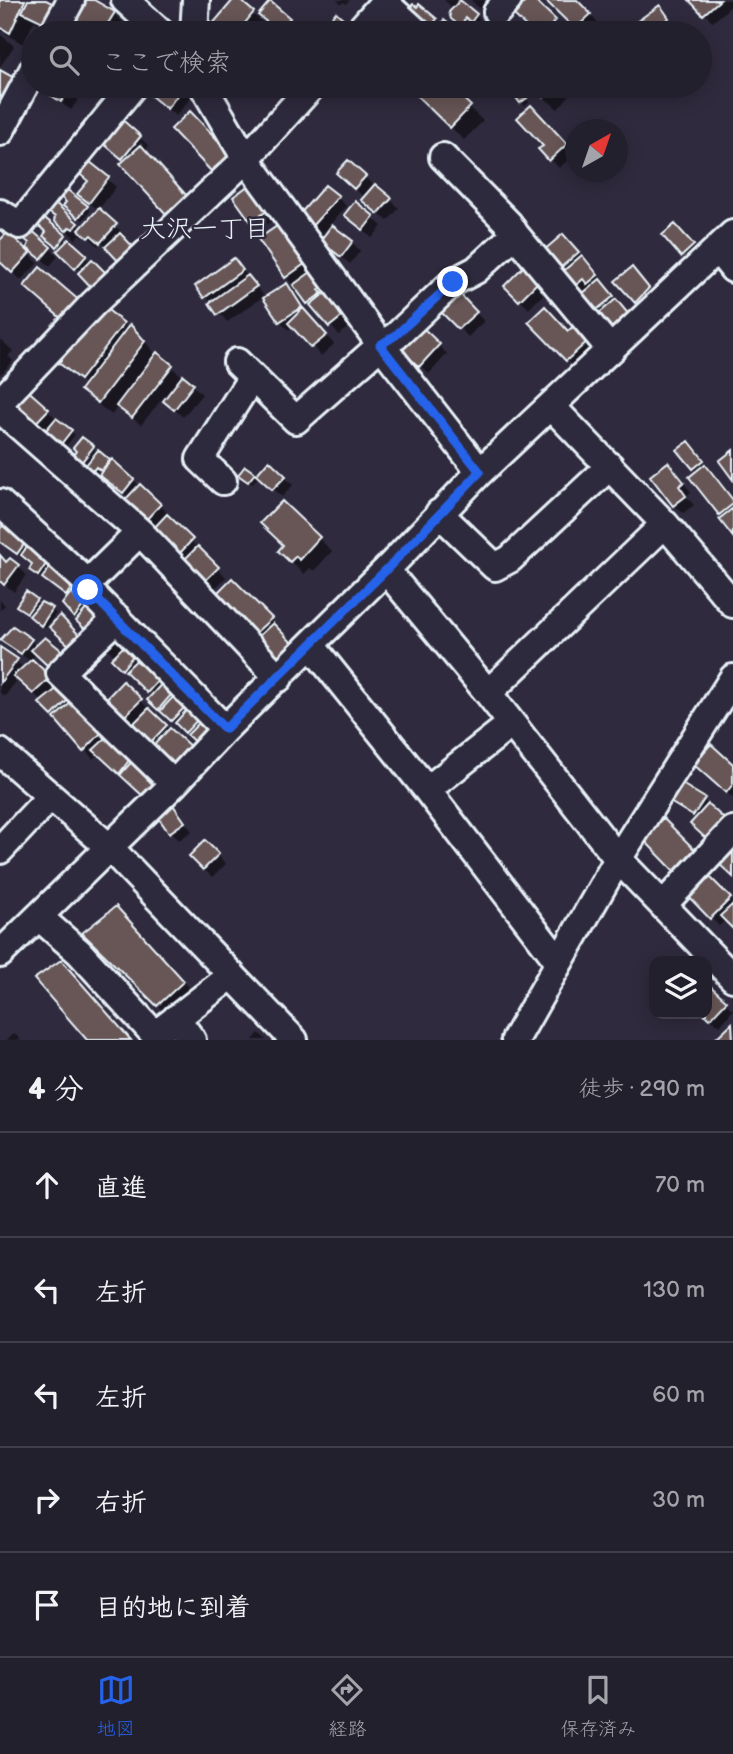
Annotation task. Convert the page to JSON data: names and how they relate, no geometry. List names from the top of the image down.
{
  "districts": ["大沢一丁目"],
  "north": "top right",
  "page": {
    "search": "ここで検索",
    "heading": ["4 分", "徒歩 · 290 m"],
    "list": [
      ["直進", "70 m"],
      ["左折", "130 m"],
      ["左折", "60 m"],
      ["右折", "30 m"],
      "目的地に到着"
    ],
    "nav": ["地図", "経路", "保存済み"]
  }
}
